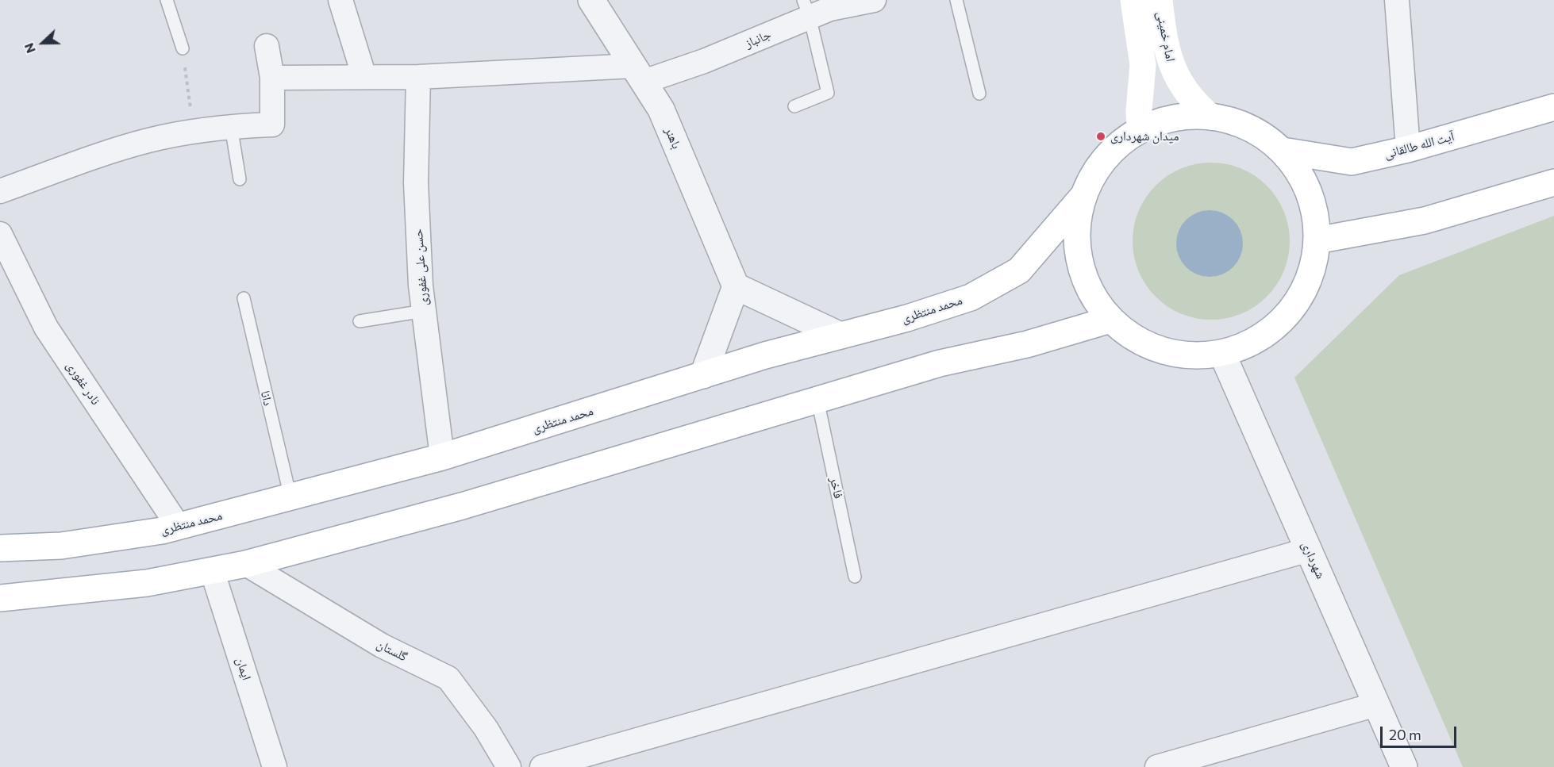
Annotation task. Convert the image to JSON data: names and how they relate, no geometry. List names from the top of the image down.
{
  "streets": {
    "main road": ["امام خمینی", "آیت الله طالقانی", "محمد منتظری"],
    "street": [
      "جانباز",
      "باهنر",
      "حسن علی غفوری",
      "نادر غفوری",
      "شهرداری",
      "گلستان",
      "ایمان"
    ],
    "lane": ["دانا", "فاخر"]
  },
  "crossings": [
    ["جانباز", "باهنر"],
    ["جانباز", "حسن علی غفوری"],
    ["حسن علی غفوری", "محمد منتظری"],
    ["محمد منتظری", "نادر غفوری"],
    ["محمد منتظری", "دانا"]
  ],
  "places": ["میدان شهرداری"],
  "scale_bar": "20 m",
  "north": "left"
}
